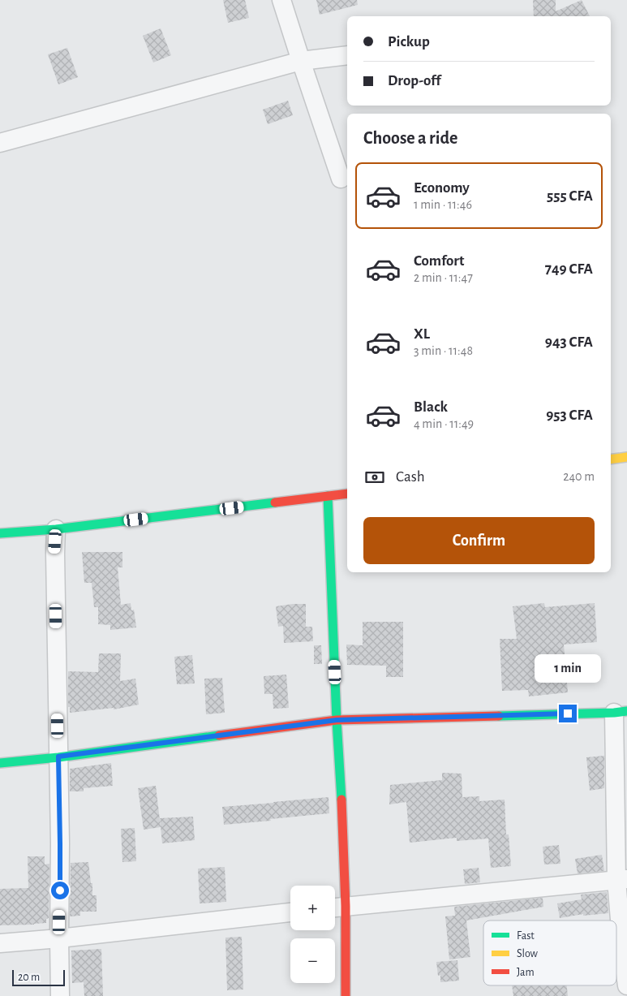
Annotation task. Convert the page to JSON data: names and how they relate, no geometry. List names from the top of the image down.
{
  "legend": ["Fast", "Slow", "Jam"],
  "scale_bar": "20 m",
  "page": {
    "banner": ["Pickup", "Drop-off"],
    "heading": "Choose a ride",
    "list": [
      {
        "name": "Economy",
        "note": "1 min · 11:46",
        "value": "555 CFA"
      },
      {
        "name": "Comfort",
        "note": "2 min · 11:47",
        "value": "749 CFA"
      },
      {
        "name": "XL",
        "note": "3 min · 11:48",
        "value": "943 CFA"
      },
      {
        "name": "Black",
        "note": "4 min · 11:49",
        "value": "953 CFA"
      }
    ],
    "pay": ["Cash", "240 m"],
    "buttons": "Confirm",
    "bubble": "1 min",
    "map_buttons": ["+", "−"],
    "scale": "20 m"
  }
}
